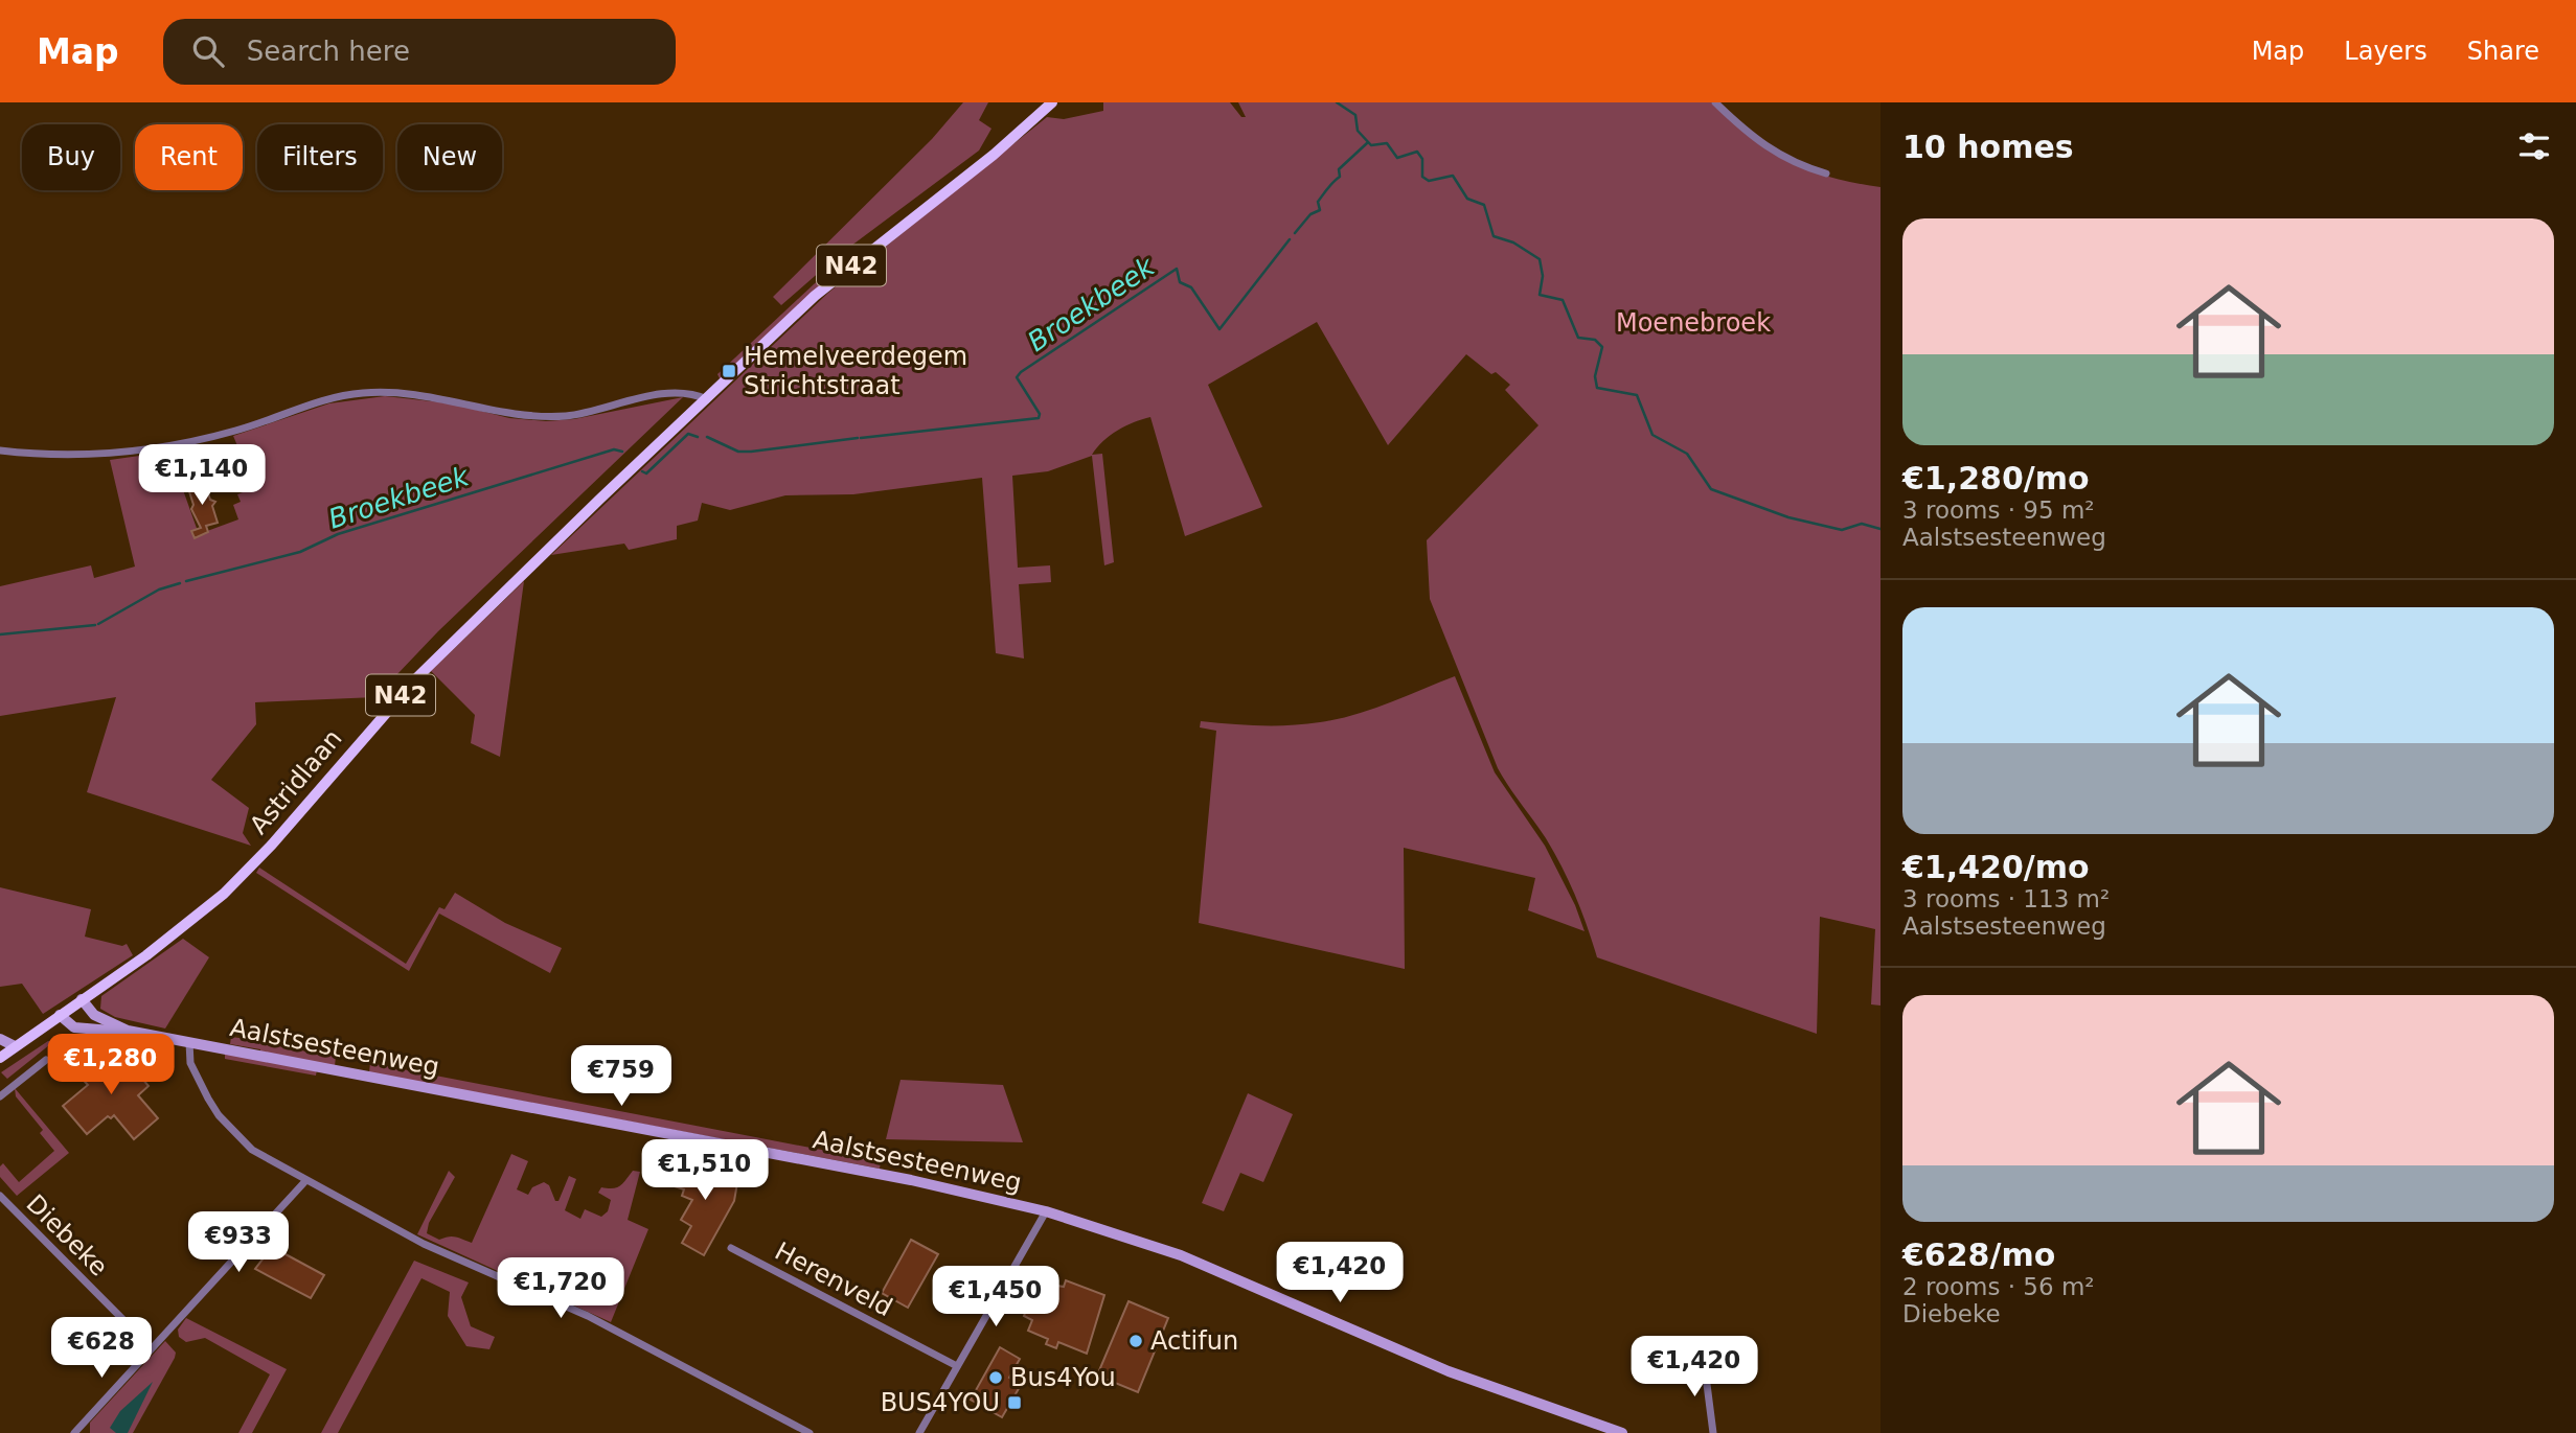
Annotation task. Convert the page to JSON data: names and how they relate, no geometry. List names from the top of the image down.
{
  "streets": {
    "main road": ["N42", "Astridlaan", "Aalstsesteenweg"],
    "street": ["Diebeke", "Herenveld"]
  },
  "crossings": [
    ["N42", "Astridlaan"],
    ["Astridlaan", "Aalstsesteenweg"]
  ],
  "water": ["Broekbeek"],
  "parks": ["Moenebroek"],
  "places": {
    "transit": ["Hemelveerdegem Strichtstraat", "BUS4YOU"],
    "other": ["Actifun", "Bus4You"]
  },
  "page": {
    "header": "Map",
    "search": "Search here",
    "nav": ["Map", "Layers", "Share"],
    "heading": "10 homes",
    "chip": [
      "Buy",
      "Rent",
      "Filters",
      "New"
    ],
    "list": [
      {
        "name": "€1,280/mo",
        "note": "3 rooms · 95 m² · Aalstsesteenweg"
      },
      {
        "name": "€1,420/mo",
        "note": "3 rooms · 113 m² · Aalstsesteenweg"
      },
      {
        "name": "€628/mo",
        "note": "2 rooms · 56 m² · Diebeke"
      }
    ],
    "price": [
      "€1,140",
      "€1,280",
      "€759",
      "€1,510",
      "€933",
      "€1,420",
      "€1,720",
      "€1,450",
      "€628",
      "€1,420"
    ]
  }
}
